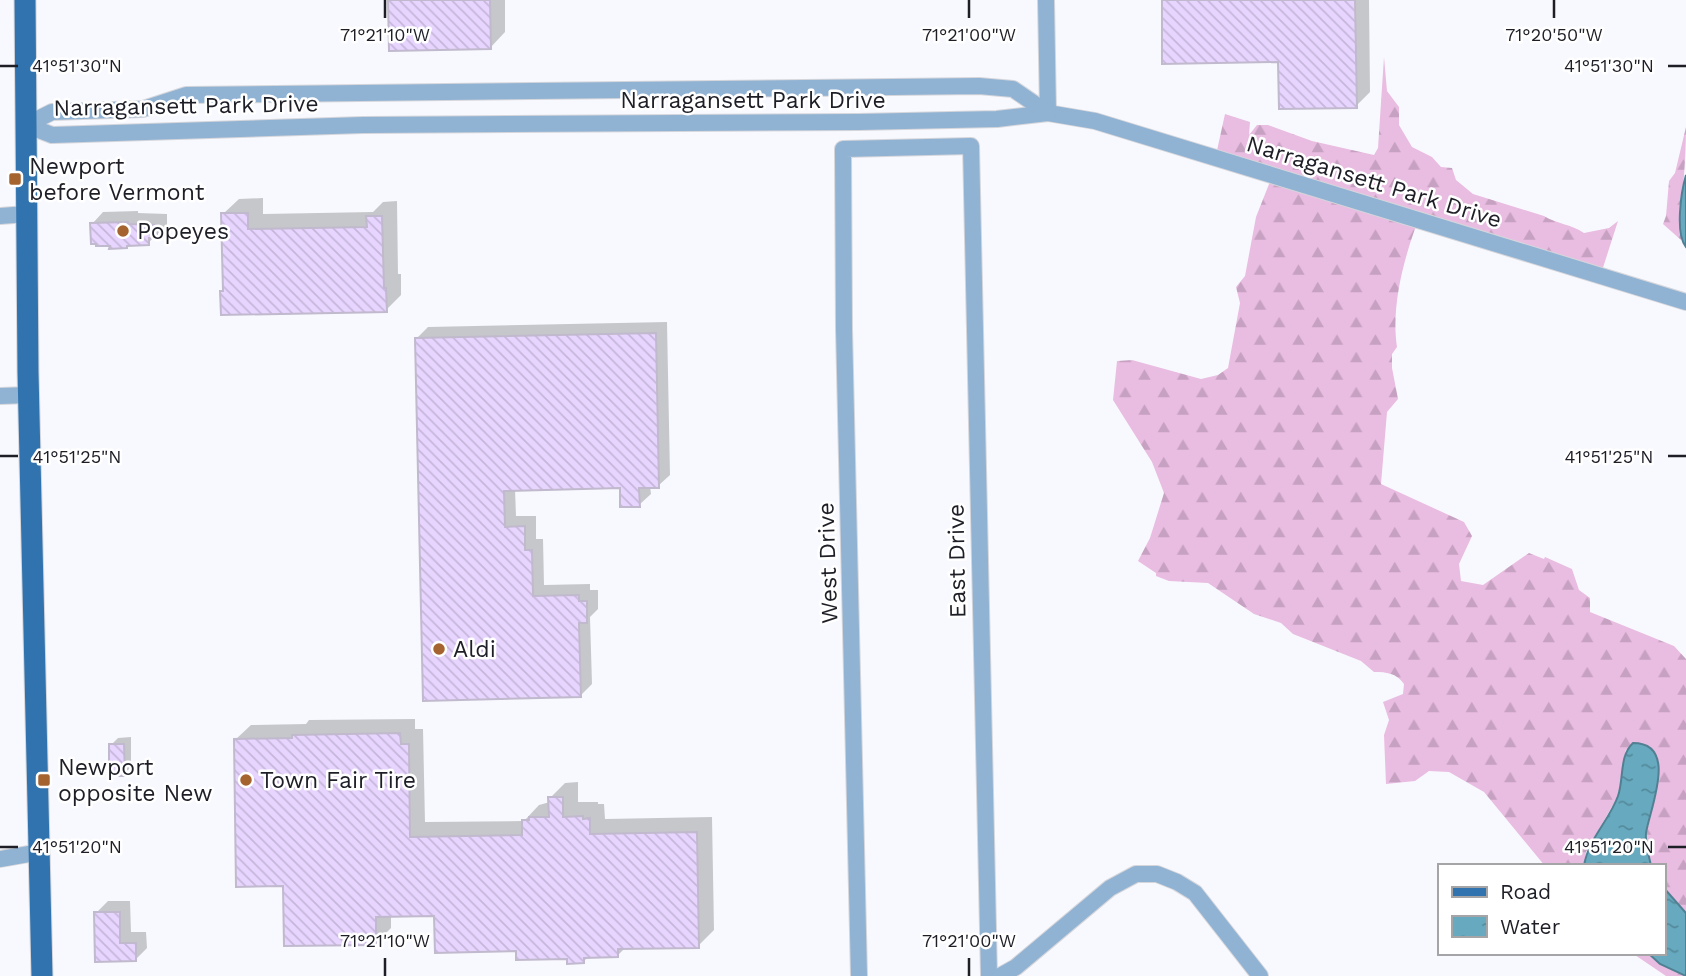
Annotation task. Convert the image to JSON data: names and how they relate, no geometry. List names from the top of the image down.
{
  "streets": {
    "street": ["Narragansett Park Drive", "East Drive", "West Drive"]
  },
  "crossings": [
    ["East Drive", "West Drive"]
  ],
  "places": {
    "transit": ["Newport before Vermont", "Newport opposite New"],
    "other": ["Popeyes", "Aldi", "Town Fair Tire"]
  },
  "legend": ["Road", "Water"],
  "coordinates": [
    "71°21'10\"W",
    "71°21'00\"W",
    "71°20'50\"W",
    "41°51'30\"N",
    "41°51'25\"N",
    "41°51'20\"N"
  ]
}
